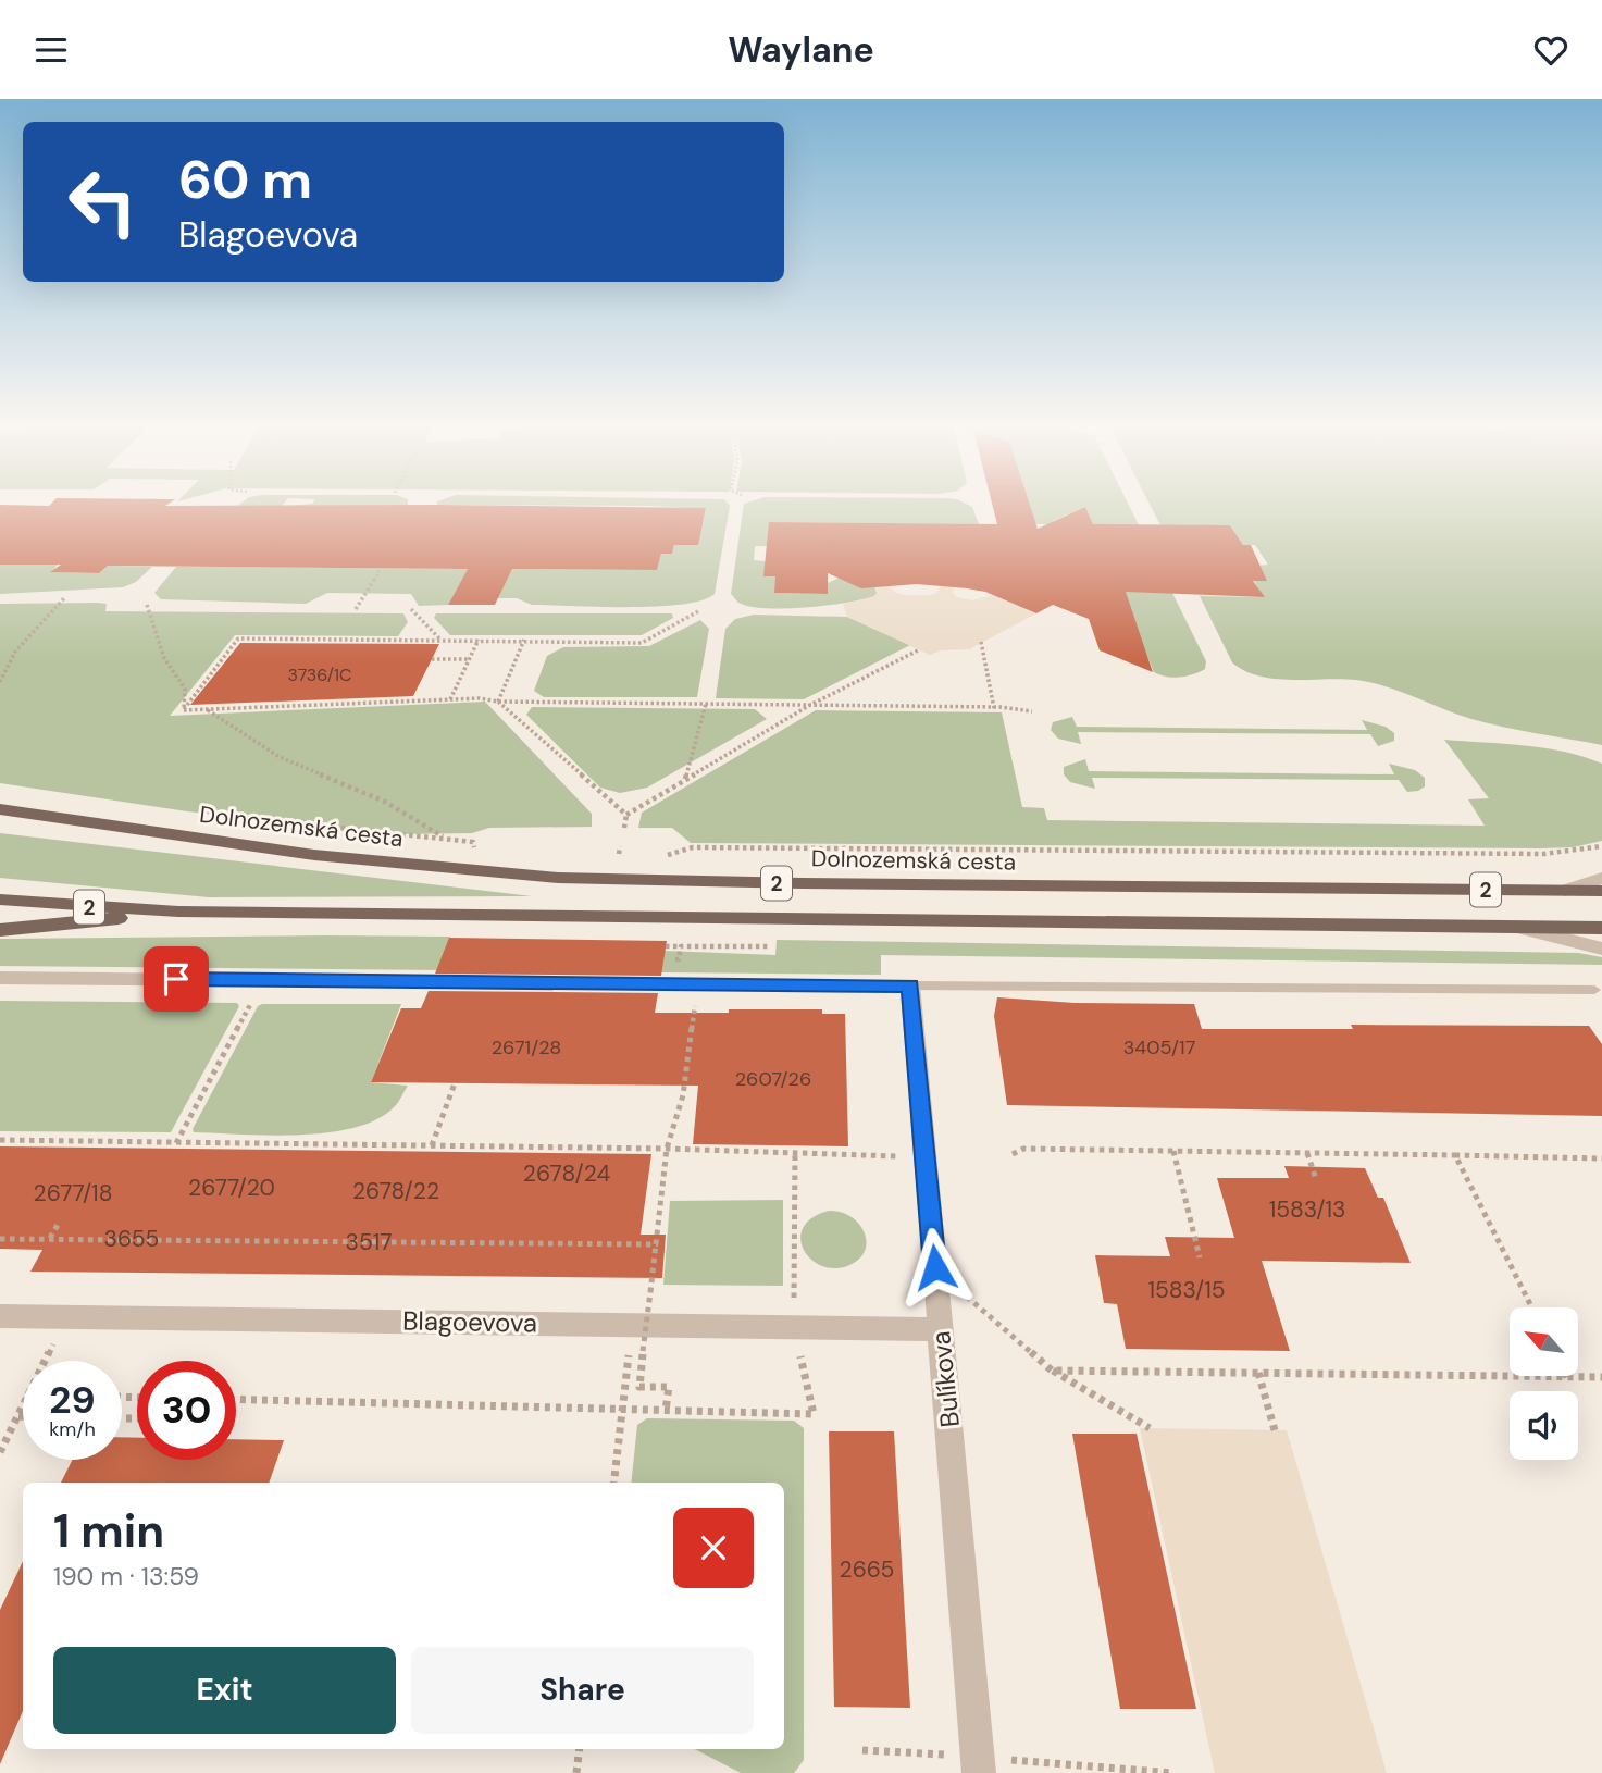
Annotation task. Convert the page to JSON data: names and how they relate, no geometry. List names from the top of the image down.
{
  "streets": {
    "main road": ["Dolnozemská cesta", "2"],
    "street": ["Blagoevova", "Bulíkova"]
  },
  "crossings": [
    ["Blagoevova", "Bulíkova"]
  ],
  "house_numbers": [
    "3736/1C",
    "2671/28",
    "3405/17",
    "2607/26",
    "2678/24",
    "2677/20",
    "2678/22",
    "2677/18",
    "1583/13",
    "3655",
    "3517",
    "1583/15",
    "2665"
  ],
  "north": "top left",
  "page": {
    "header": "Waylane",
    "turn": ["60 m", "Blagoevova"],
    "speed": "29 km/h",
    "limit": "30",
    "heading": ["1 min", "190 m · 13:59"],
    "buttons": ["Exit", "Share"]
  }
}
